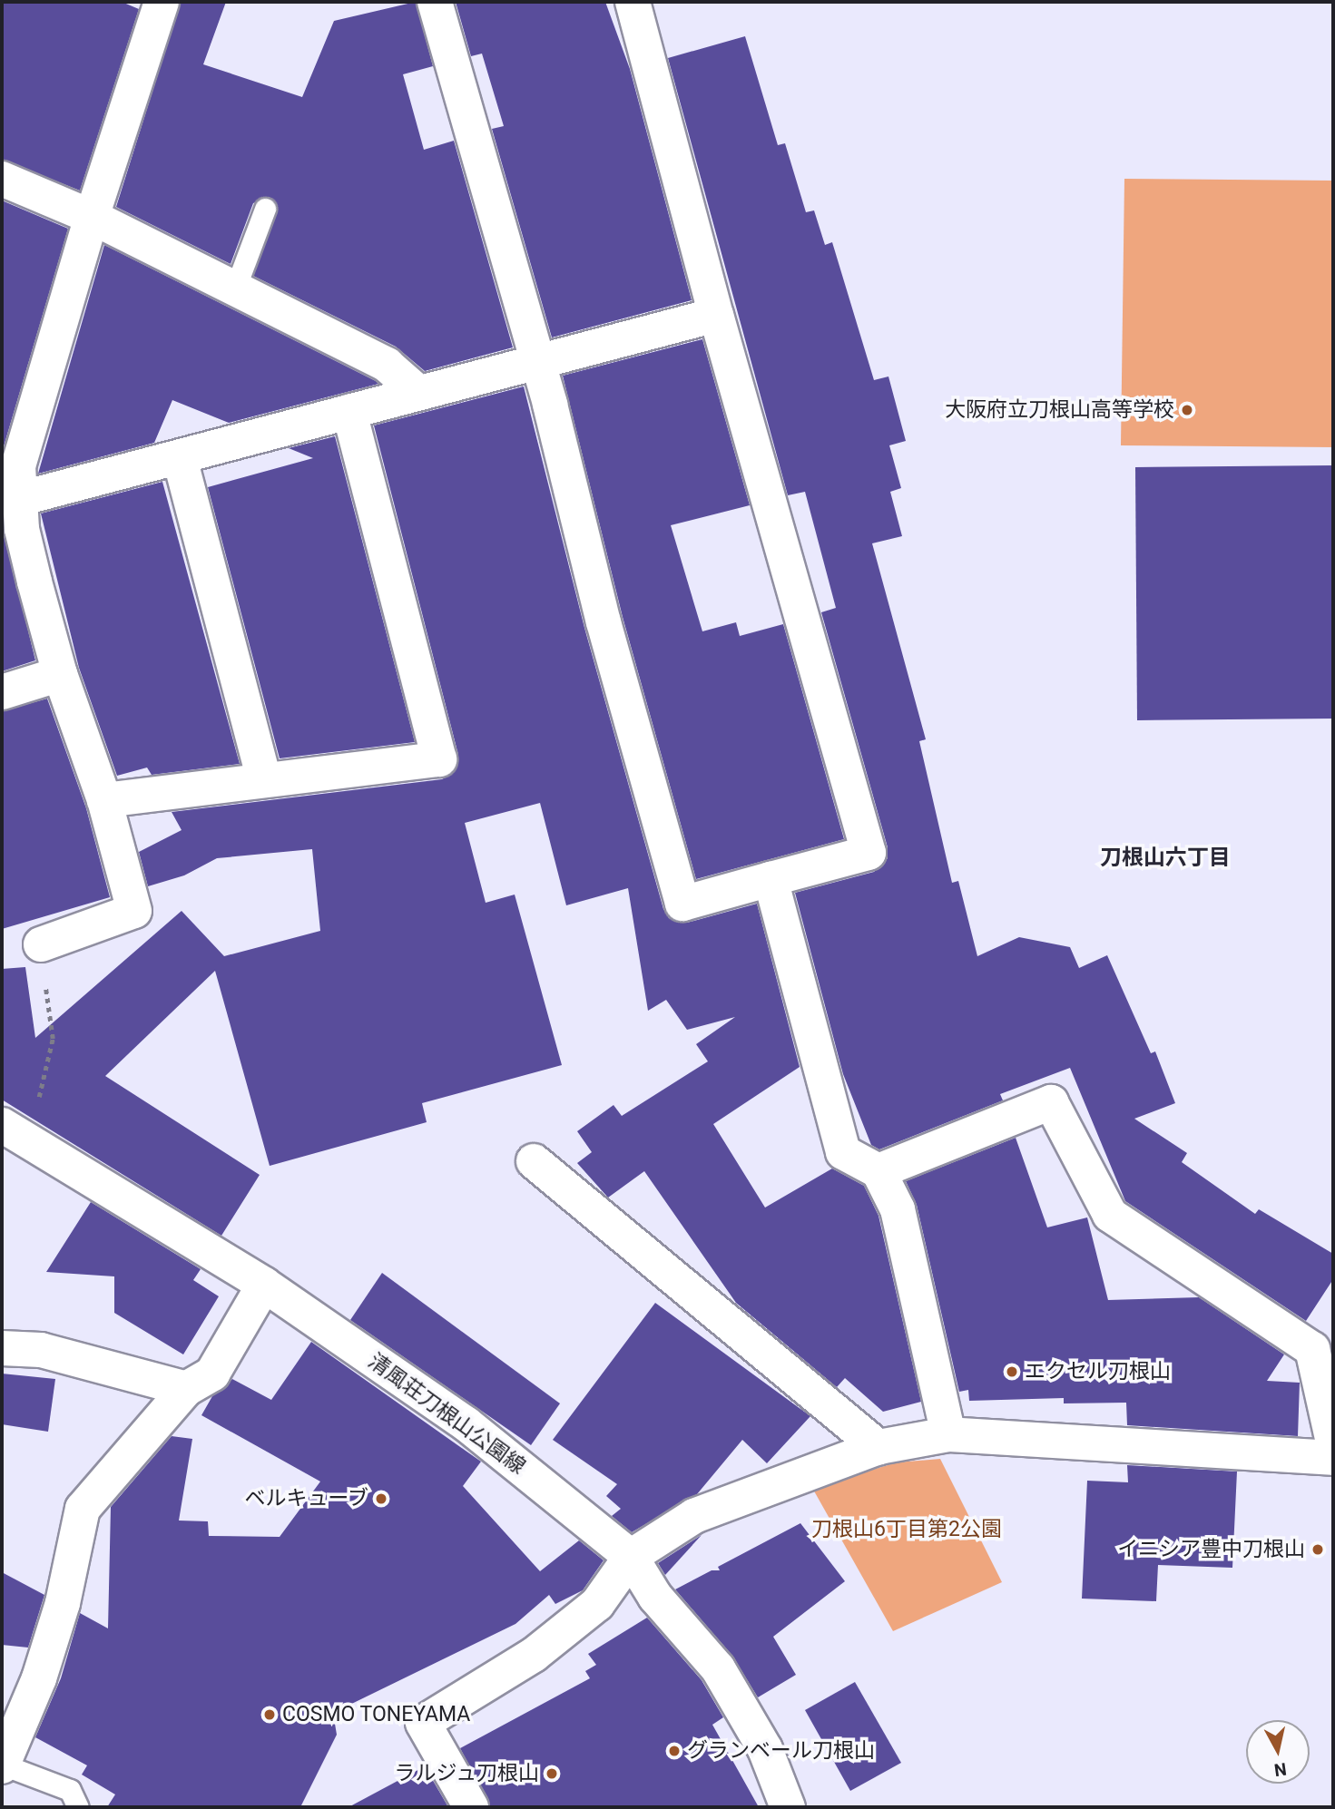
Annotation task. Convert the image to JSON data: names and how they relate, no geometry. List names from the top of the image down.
{
  "streets": {
    "street": ["清風荘刀根山公園線"]
  },
  "districts": ["刀根山六丁目"],
  "parks": ["刀根山6丁目第2公園"],
  "places": [
    "大阪府立刀根山高等学校",
    "エクセル刀根山",
    "ベルキューブ",
    "イニシア豊中刀根山",
    "COSMO TONEYAMA",
    "グランベール刀根山",
    "ラルジュ刀根山"
  ],
  "north": "bottom"
}
